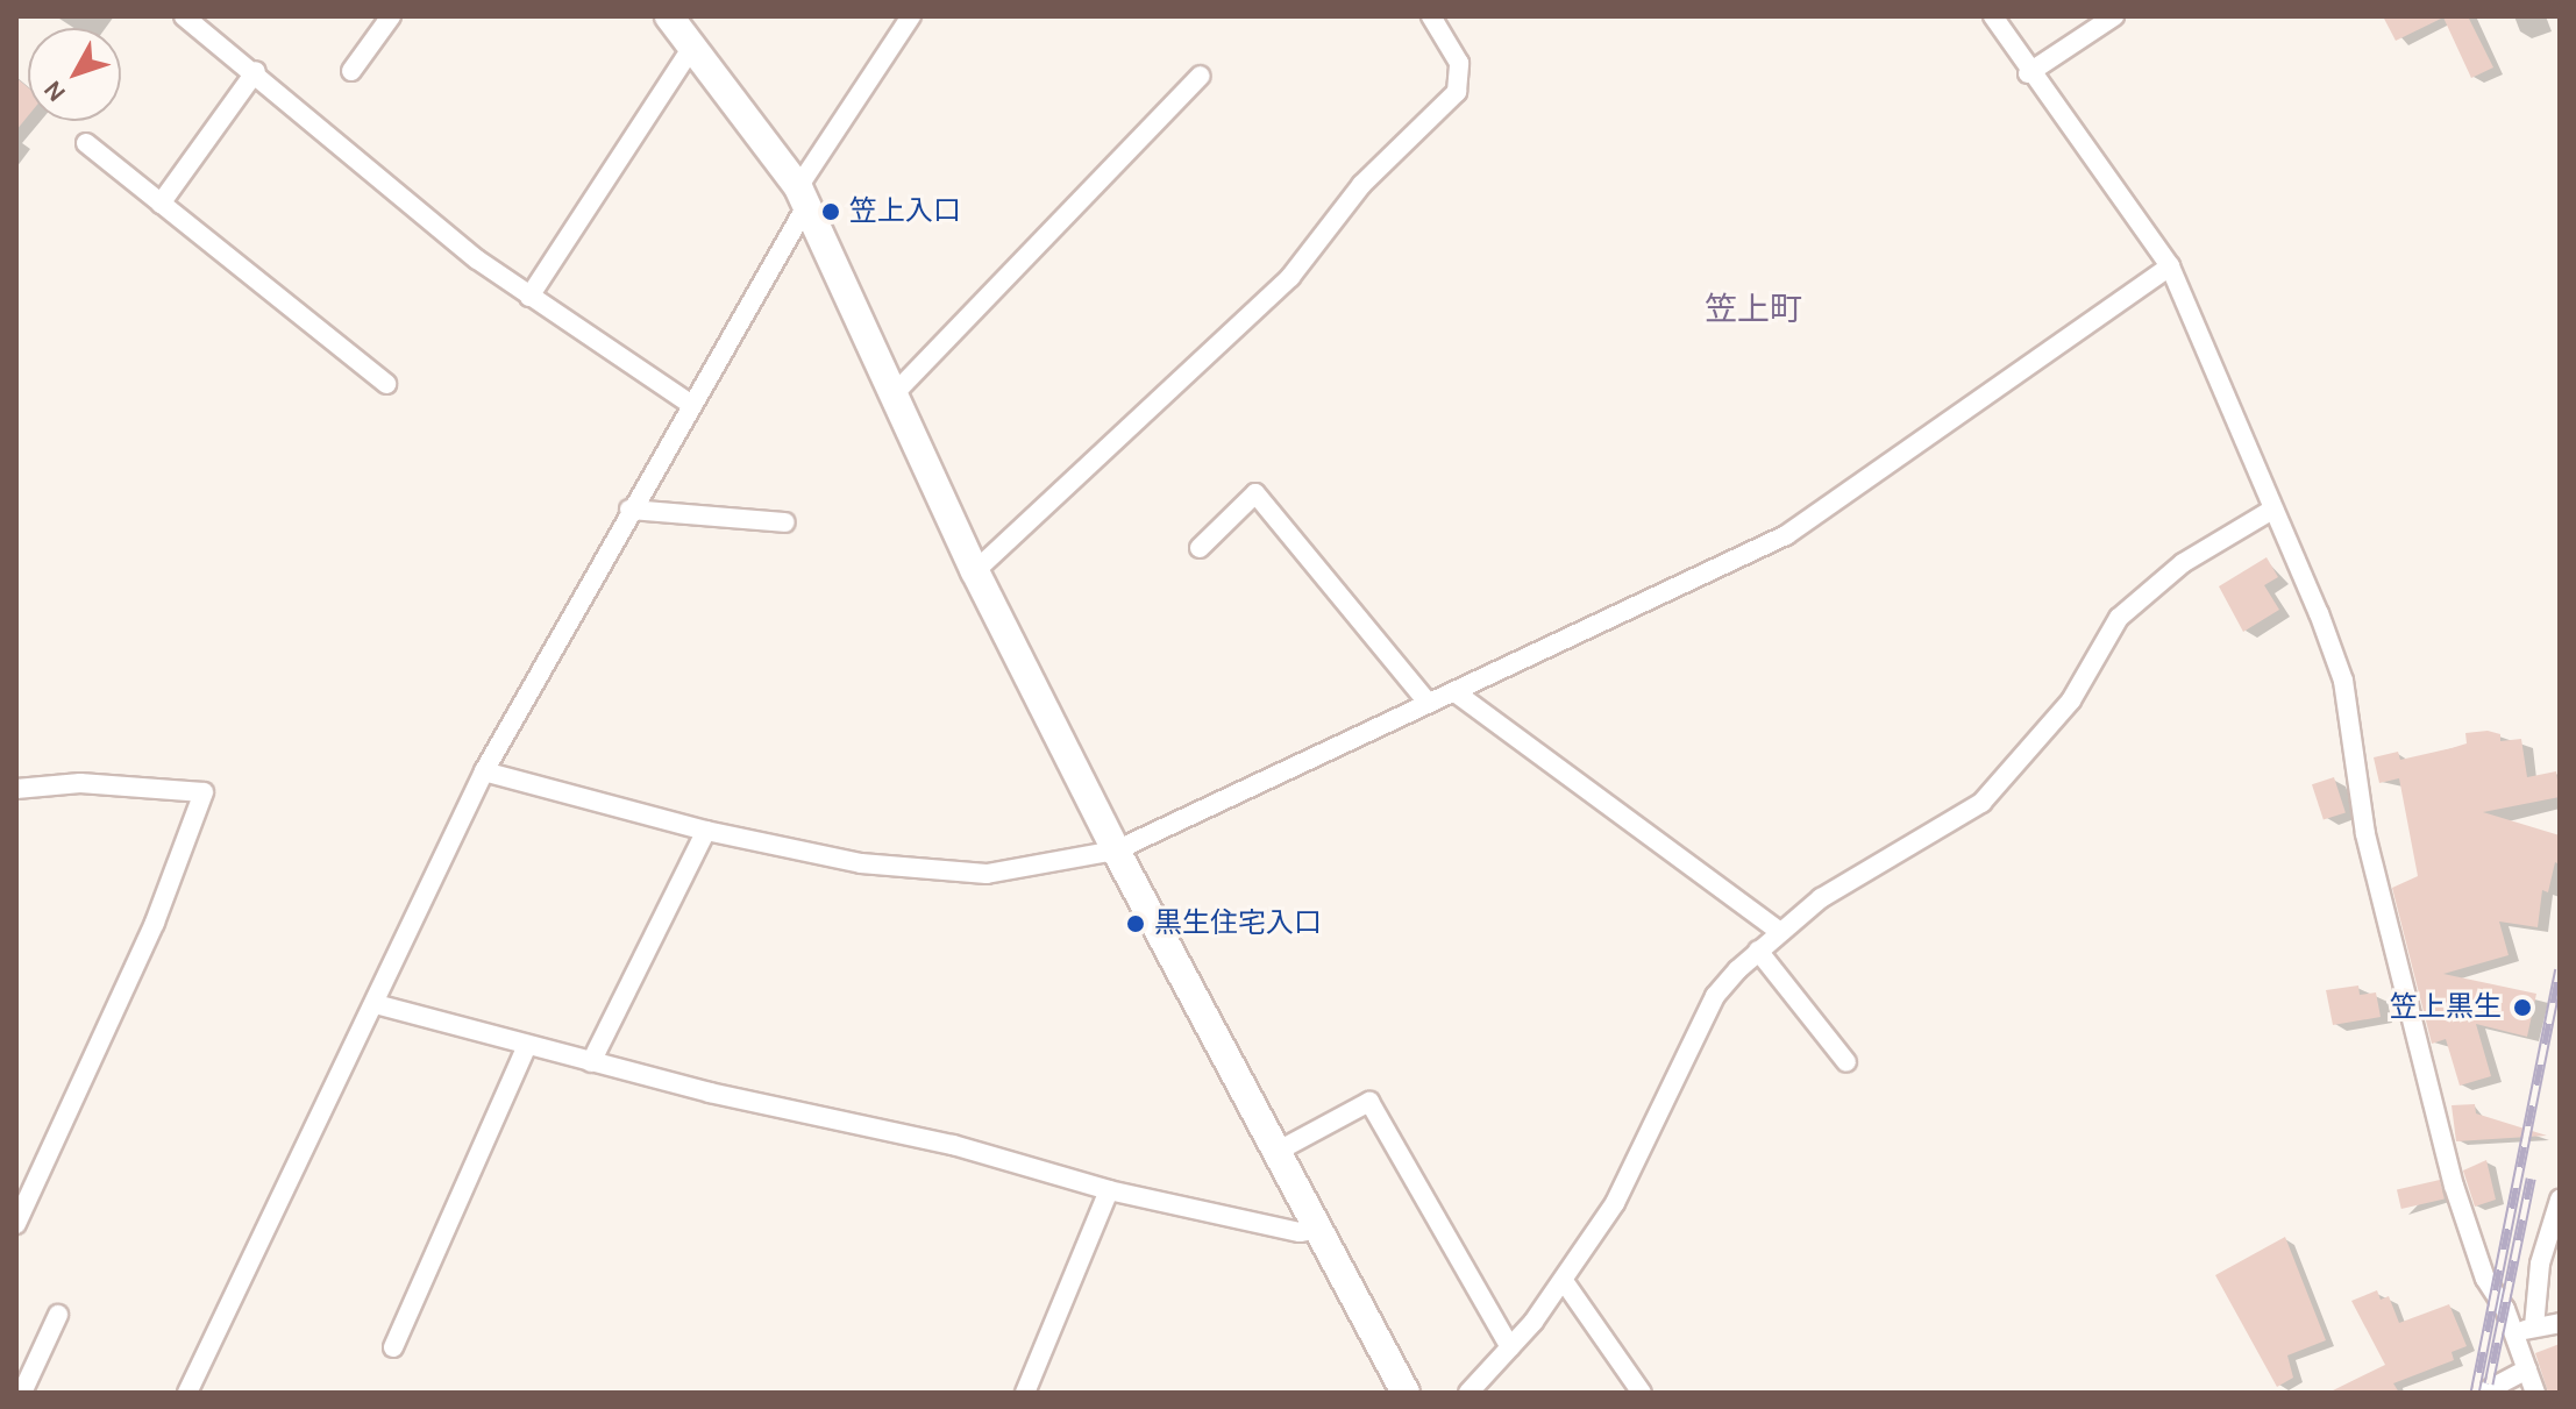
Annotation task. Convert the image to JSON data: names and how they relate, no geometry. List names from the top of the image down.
{
  "districts": ["笠上町"],
  "places": ["笠上入口", "黒生住宅入口", "笠上黒生"],
  "north": "bottom left"
}
